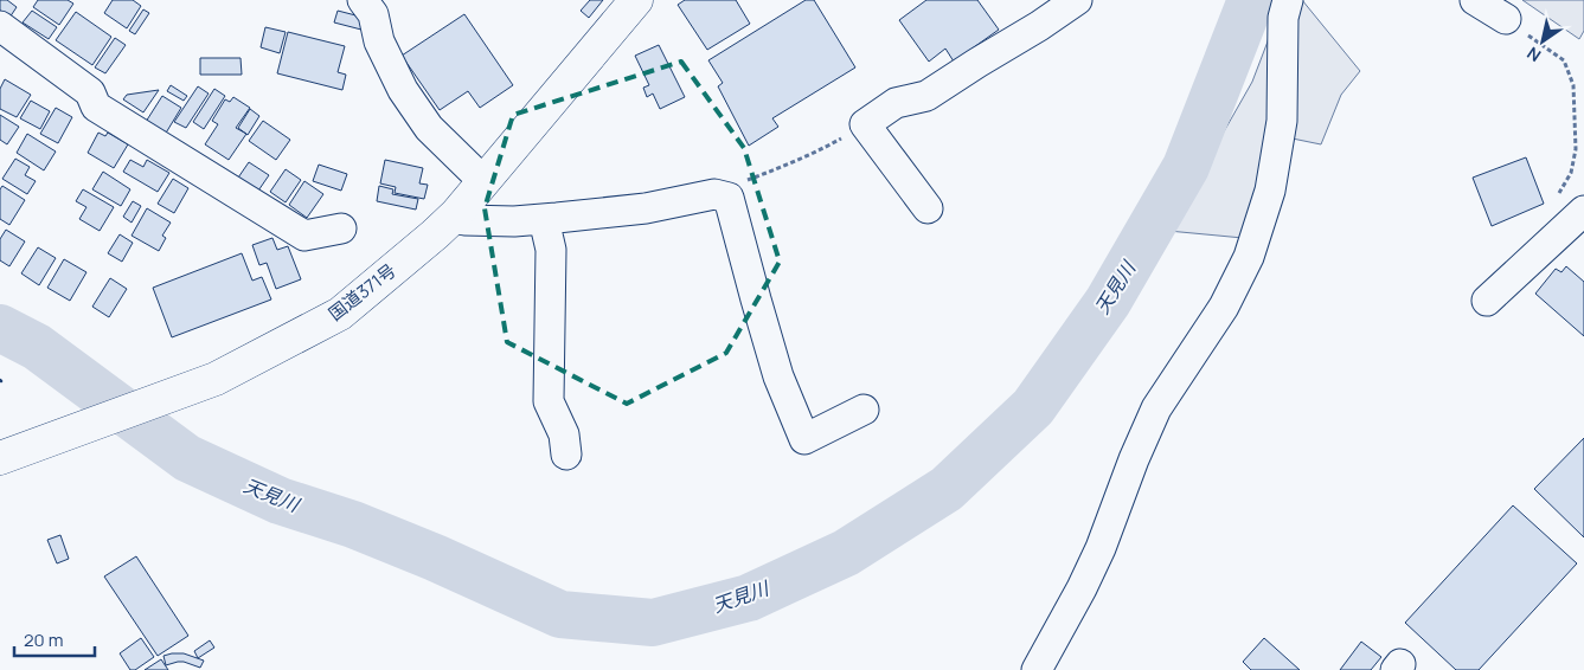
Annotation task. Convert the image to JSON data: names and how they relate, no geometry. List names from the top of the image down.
{
  "streets": {
    "highway": ["国道371号"]
  },
  "water": ["天見川"],
  "scale_bar": "20 m",
  "north": "bottom left"
}
